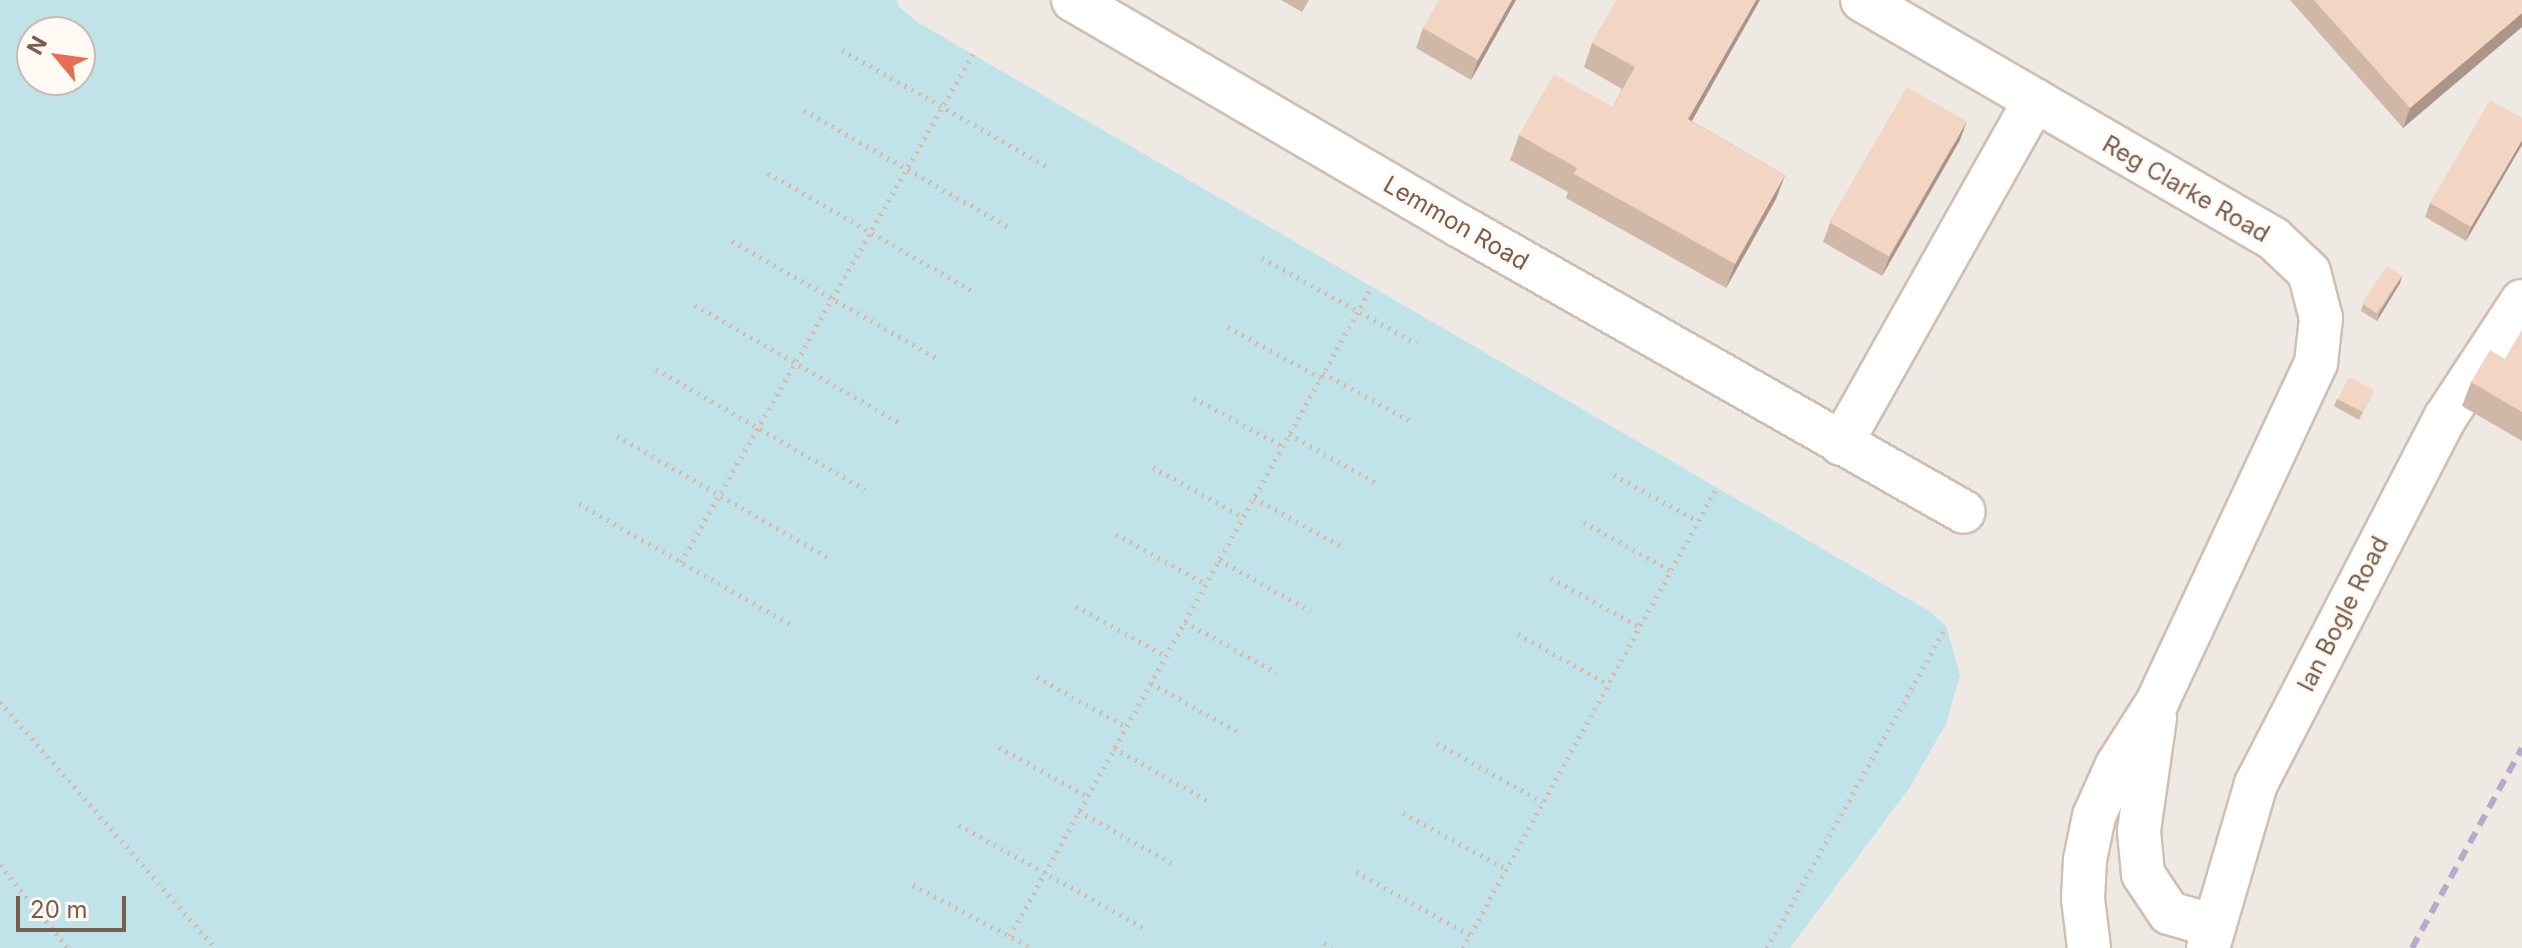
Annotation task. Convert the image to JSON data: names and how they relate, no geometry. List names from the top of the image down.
{
  "streets": {
    "street": ["Reg Clarke Road", "Lemmon Road", "Ian Bogle Road"]
  },
  "scale_bar": "20 m",
  "north": "top left"
}
